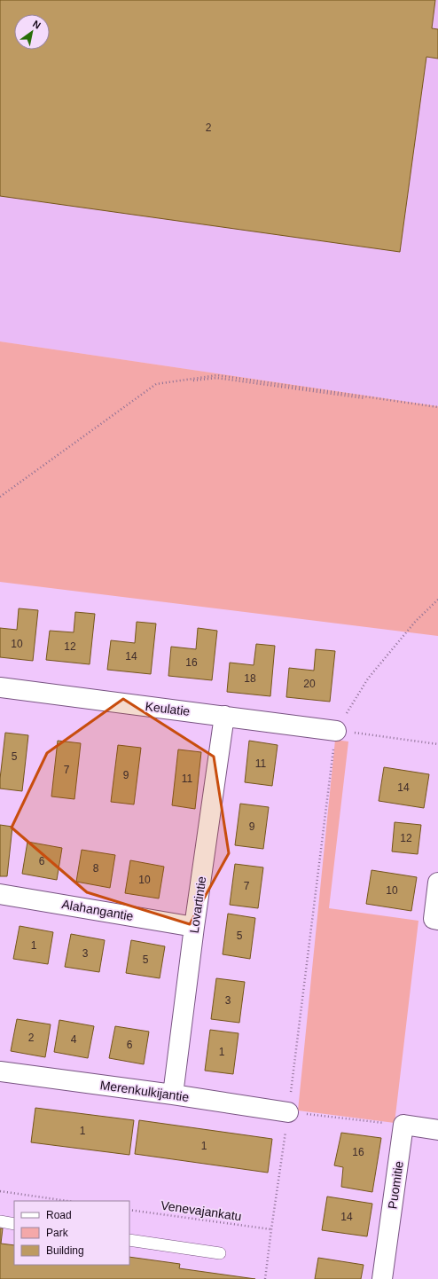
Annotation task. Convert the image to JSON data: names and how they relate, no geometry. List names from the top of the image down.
{
  "streets": {
    "street": [
      "Keulatie",
      "Lovartintie",
      "Alahangantie",
      "Merenkulkijantie",
      "Puomitie"
    ],
    "path": ["Venevajankatu"]
  },
  "crossings": [
    ["Keulatie", "Lovartintie"],
    ["Lovartintie", "Alahangantie"],
    ["Lovartintie", "Merenkulkijantie"]
  ],
  "house_numbers": [
    "2",
    "10",
    "12",
    "14",
    "16",
    "18",
    "20",
    "5",
    "11",
    "7",
    "9",
    "11",
    "14",
    "9",
    "12",
    "6",
    "8",
    "10",
    "7",
    "10",
    "5",
    "1",
    "3",
    "5",
    "3",
    "2",
    "4",
    "6",
    "1",
    "1",
    "1",
    "16",
    "14"
  ],
  "legend": ["Road", "Park", "Building"],
  "north": "top right"
}
